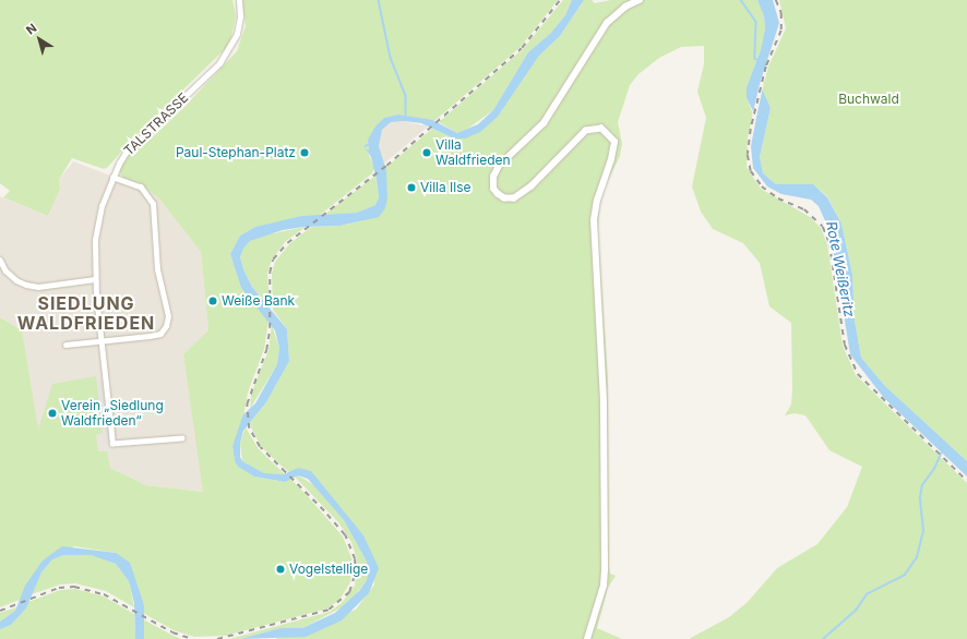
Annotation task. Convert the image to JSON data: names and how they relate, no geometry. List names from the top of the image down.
{
  "streets": {
    "street": ["TALSTRASSE"]
  },
  "districts": ["SIEDLUNG WALDFRIEDEN"],
  "water": ["Rote Weißeritz"],
  "parks": ["Buchwald"],
  "places": [
    "Paul-Stephan-Platz",
    "Villa Waldfrieden",
    "Villa Ilse",
    "Weiße Bank",
    "Verein „Siedlung Waldfrieden“",
    "Vogelstellige"
  ],
  "north": "top left"
}
